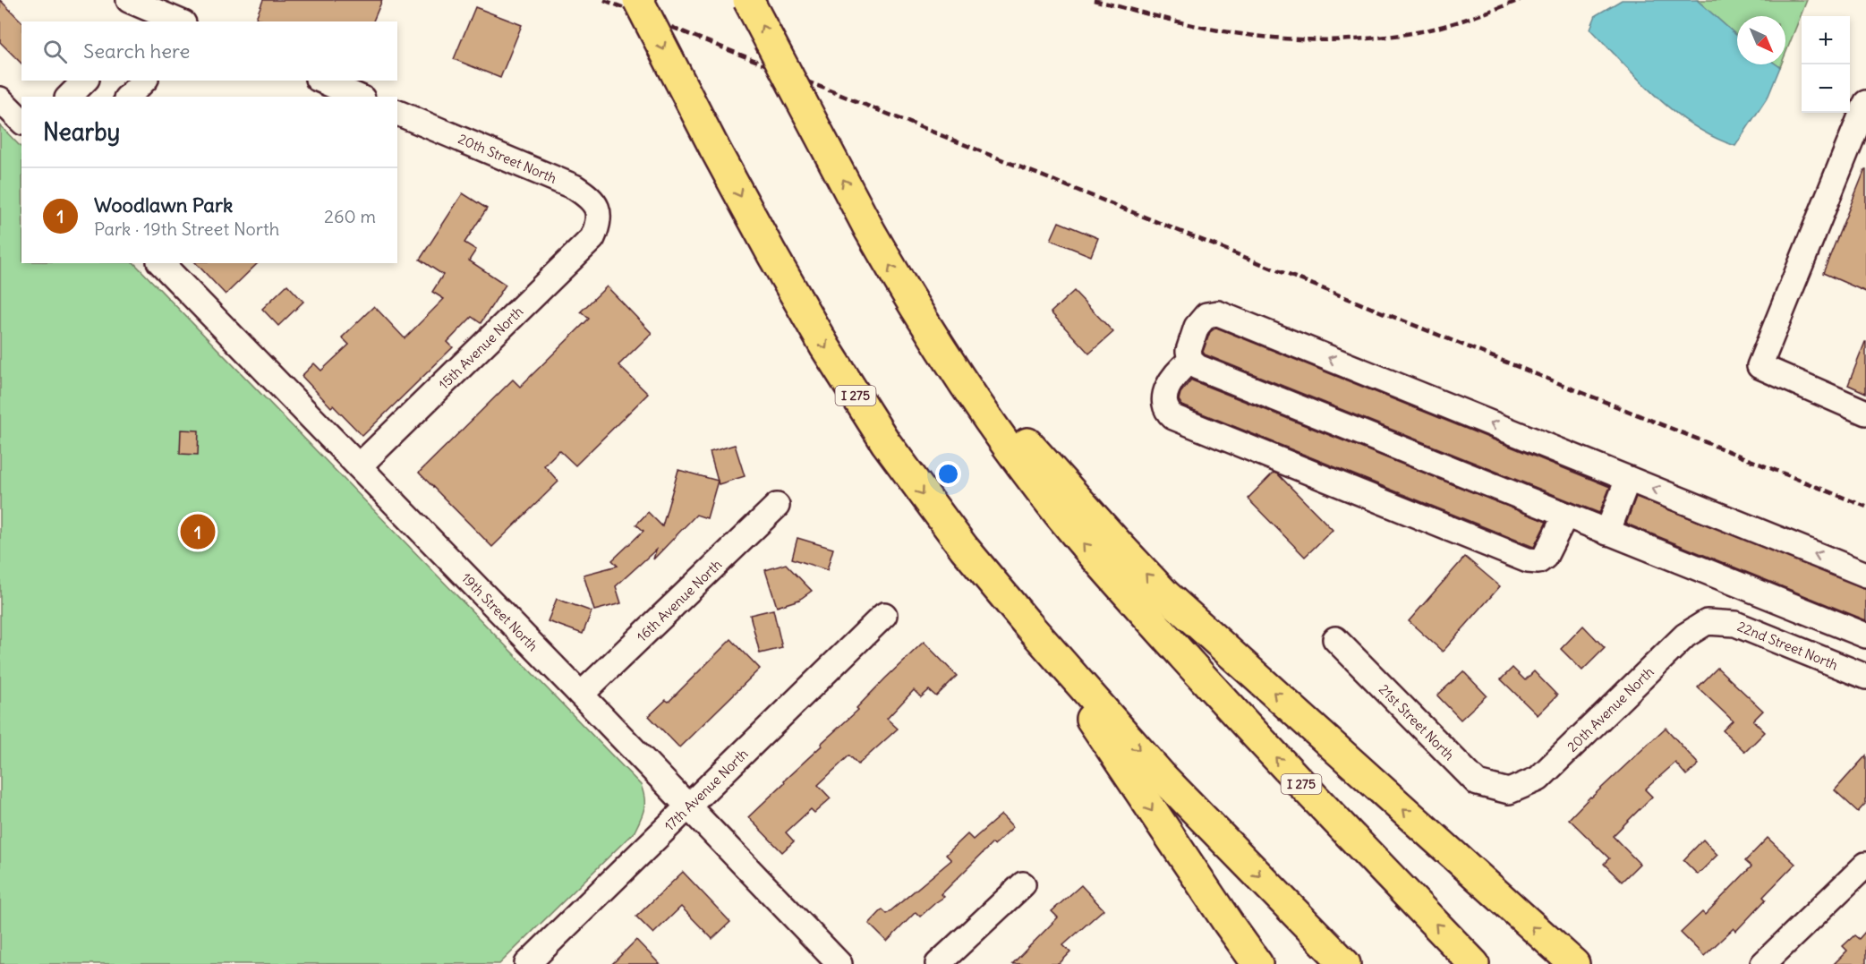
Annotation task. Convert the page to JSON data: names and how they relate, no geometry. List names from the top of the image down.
{
  "streets": {
    "highway": ["I 275"],
    "street": [
      "20th Street North",
      "15th Avenue North",
      "16th Avenue North",
      "19th Street North",
      "22nd Street North",
      "20th Avenue North",
      "21st Street North",
      "17th Avenue North"
    ]
  },
  "crossings": [
    ["20th Street North", "15th Avenue North"],
    ["15th Avenue North", "19th Street North"],
    ["16th Avenue North", "19th Street North"],
    ["19th Street North", "17th Avenue North"],
    ["22nd Street North", "20th Avenue North"],
    ["20th Avenue North", "21st Street North"]
  ],
  "north": "bottom right",
  "page": {
    "map_buttons": ["+", "−"],
    "search": "Search here",
    "heading": "Nearby",
    "list": [
      {
        "mark": "1",
        "name": "Woodlawn Park",
        "note": "Park · 19th Street North",
        "value": "260 m"
      }
    ],
    "pins": "1"
  }
}
